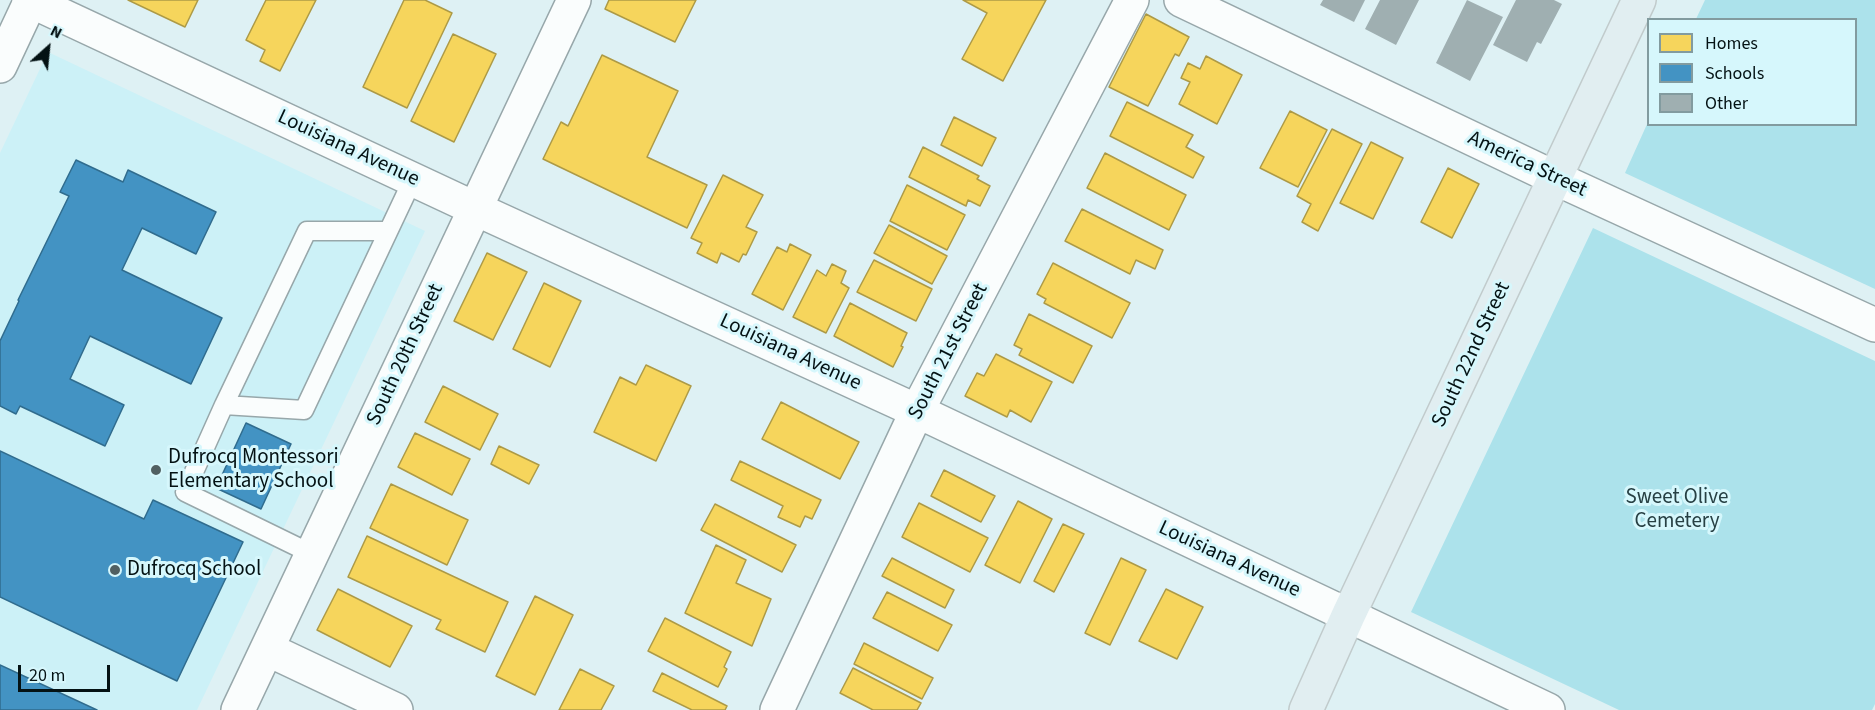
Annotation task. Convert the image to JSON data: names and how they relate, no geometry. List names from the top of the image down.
{
  "streets": {
    "main road": ["South 22nd Street"],
    "street": [
      "Louisiana Avenue",
      "America Street",
      "South 21st Street",
      "South 20th Street"
    ]
  },
  "crossings": [
    ["Louisiana Avenue", "South 21st Street"],
    ["Louisiana Avenue", "South 20th Street"],
    ["Louisiana Avenue", "South 22nd Street"],
    ["America Street", "South 22nd Street"]
  ],
  "parks": ["Sweet Olive Cemetery"],
  "places": ["Dufrocq Montessori Elementary School", "Dufrocq School"],
  "legend": ["Homes", "Schools", "Other"],
  "scale_bar": "20 m",
  "north": "top right"
}
